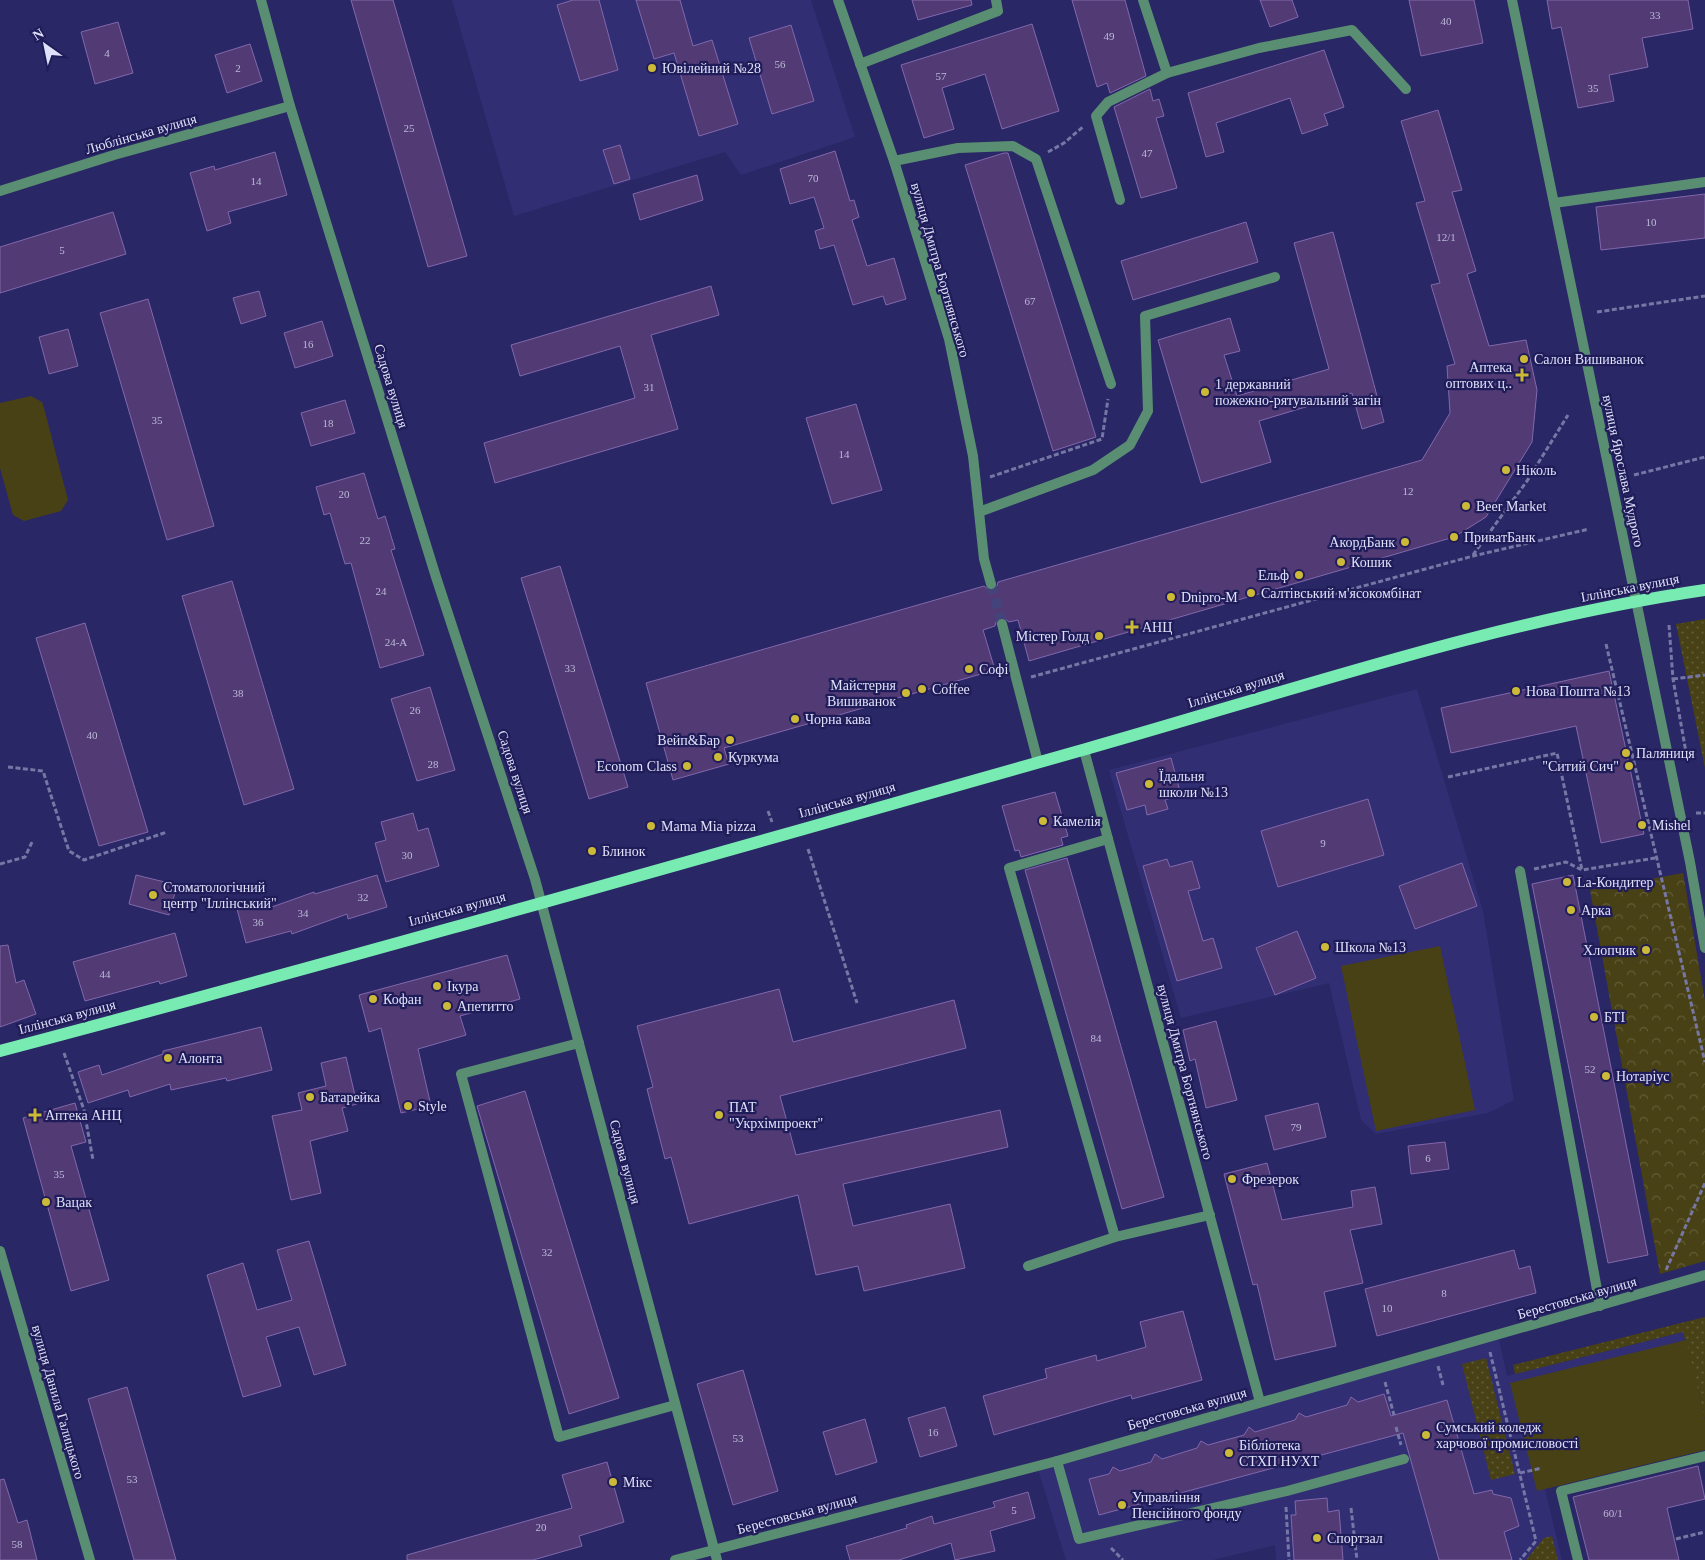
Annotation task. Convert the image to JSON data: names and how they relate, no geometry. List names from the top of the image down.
{
  "streets": {
    "main road": ["Іллінська вулиця"],
    "street": [
      "Люблінська вулиця",
      "вулиця Дмитра Бортнянського",
      "Садова вулиця",
      "вулиця Ярослава Мудрого",
      "Берестовська вулиця",
      "вулиця Данила Галицького"
    ]
  },
  "crossings": [
    ["Люблінська вулиця", "Садова вулиця"],
    ["вулиця Дмитра Бортнянського", "Іллінська вулиця"],
    ["вулиця Дмитра Бортнянського", "Берестовська вулиця"],
    ["Садова вулиця", "Іллінська вулиця"],
    ["Садова вулиця", "Берестовська вулиця"],
    ["вулиця Ярослава Мудрого", "Іллінська вулиця"]
  ],
  "places": {
    "other": [
      "Ювілейний №28",
      "Салон Вишиванок",
      "1 державний пожежно-рятувальний загін",
      "Ніколь",
      "Beer Market",
      "ПриватБанк",
      "АкордБанк",
      "Кошик",
      "Ельф",
      "Салтівський м'ясокомбінат",
      "Dnipro-M",
      "Містер Голд",
      "Софі",
      "Coffee",
      "Нова Пошта №13",
      "Майстерня Вишиванок",
      "Чорна кава",
      "Вейп&Бар",
      "Паляниця",
      "Куркума",
      "Econom Class",
      "\"Ситий Сич\"",
      "Їдальня школи №13",
      "Камелія",
      "Mishel",
      "Mama Mia pizza",
      "Блинок",
      "La-Кондитер",
      "Стоматологічний центр \"Іллінський\"",
      "Арка",
      "Школа №13",
      "Хлопчик",
      "Ікура",
      "Кофан",
      "Апетитто",
      "БТІ",
      "Алонта",
      "Нотаріус",
      "Батарейка",
      "Style",
      "ПАТ \"Укрхімпроект\"",
      "Фрезерок",
      "Вацак",
      "Сумський коледж харчової промисловості",
      "Бібліотека СТХП НУХТ",
      "Мікс",
      "Управління Пенсійного фонду",
      "Спортзал"
    ],
    "health": ["Аптека оптових ц..", "АНЦ", "Аптека АНЦ"]
  },
  "house_numbers": [
    "33",
    "40",
    "49",
    "4",
    "56",
    "2",
    "57",
    "35",
    "25",
    "47",
    "70",
    "14",
    "10",
    "12/1",
    "5",
    "67",
    "16",
    "31",
    "35",
    "18",
    "14",
    "12",
    "20",
    "22",
    "24",
    "24-А",
    "33",
    "38",
    "26",
    "40",
    "28",
    "9",
    "30",
    "32",
    "34",
    "36",
    "44",
    "84",
    "52",
    "79",
    "6",
    "35",
    "32",
    "8",
    "10",
    "16",
    "53",
    "53",
    "5",
    "60/1",
    "20",
    "58"
  ],
  "north": "top left"
}
